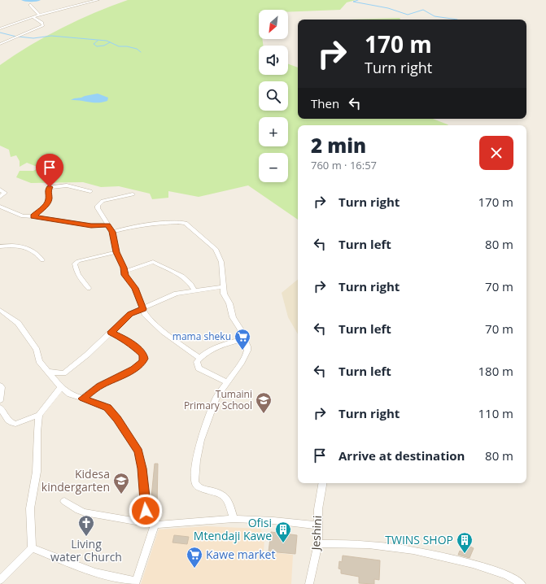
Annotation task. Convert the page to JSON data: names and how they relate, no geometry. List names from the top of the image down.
{
  "streets": {
    "street": ["Jeshini"]
  },
  "places": {
    "supermarket": ["mama sheku", "Kawe market"],
    "school or university": ["Tumaini Primary School", "Kidesa kindergarten"],
    "church": ["Living water Church"],
    "building": ["Ofisi Mtendaji Kawe", "TWINS SHOP"]
  },
  "north": "bottom left",
  "page": {
    "map_buttons": ["+", "−"],
    "turn": ["170 m", "Turn right"],
    "then": "Then",
    "heading": ["2 min", "760 m · 16:57"],
    "list": [
      {
        "name": "Turn right",
        "value": "170 m"
      },
      {
        "name": "Turn left",
        "value": "80 m"
      },
      {
        "name": "Turn right",
        "value": "70 m"
      },
      {
        "name": "Turn left",
        "value": "70 m"
      },
      {
        "name": "Turn left",
        "value": "180 m"
      },
      {
        "name": "Turn right",
        "value": "110 m"
      },
      {
        "name": "Arrive at destination",
        "value": "80 m"
      }
    ]
  }
}
